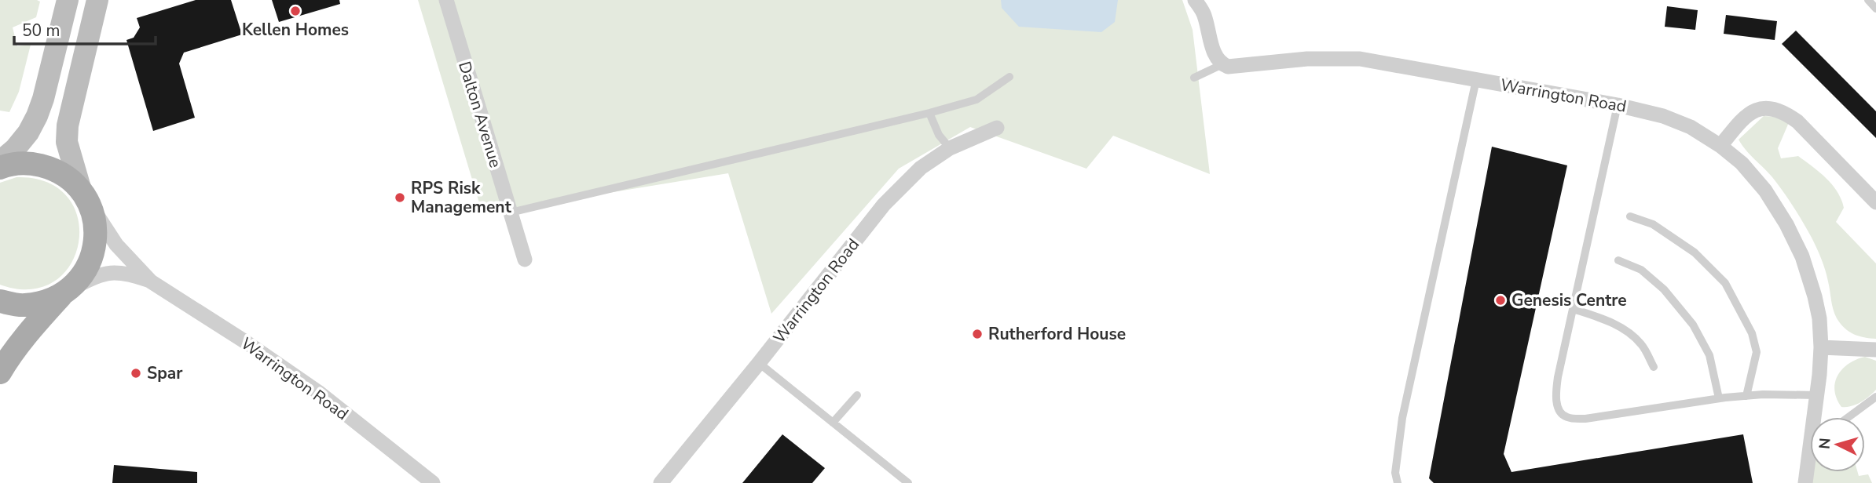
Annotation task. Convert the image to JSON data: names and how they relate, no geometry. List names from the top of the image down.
{
  "streets": {
    "street": ["Warrington Road", "Dalton Avenue"]
  },
  "places": [
    "Kellen Homes",
    "RPS Risk Management",
    "Genesis Centre",
    "Rutherford House",
    "Spar"
  ],
  "scale_bar": "50 m",
  "north": "left"
}
